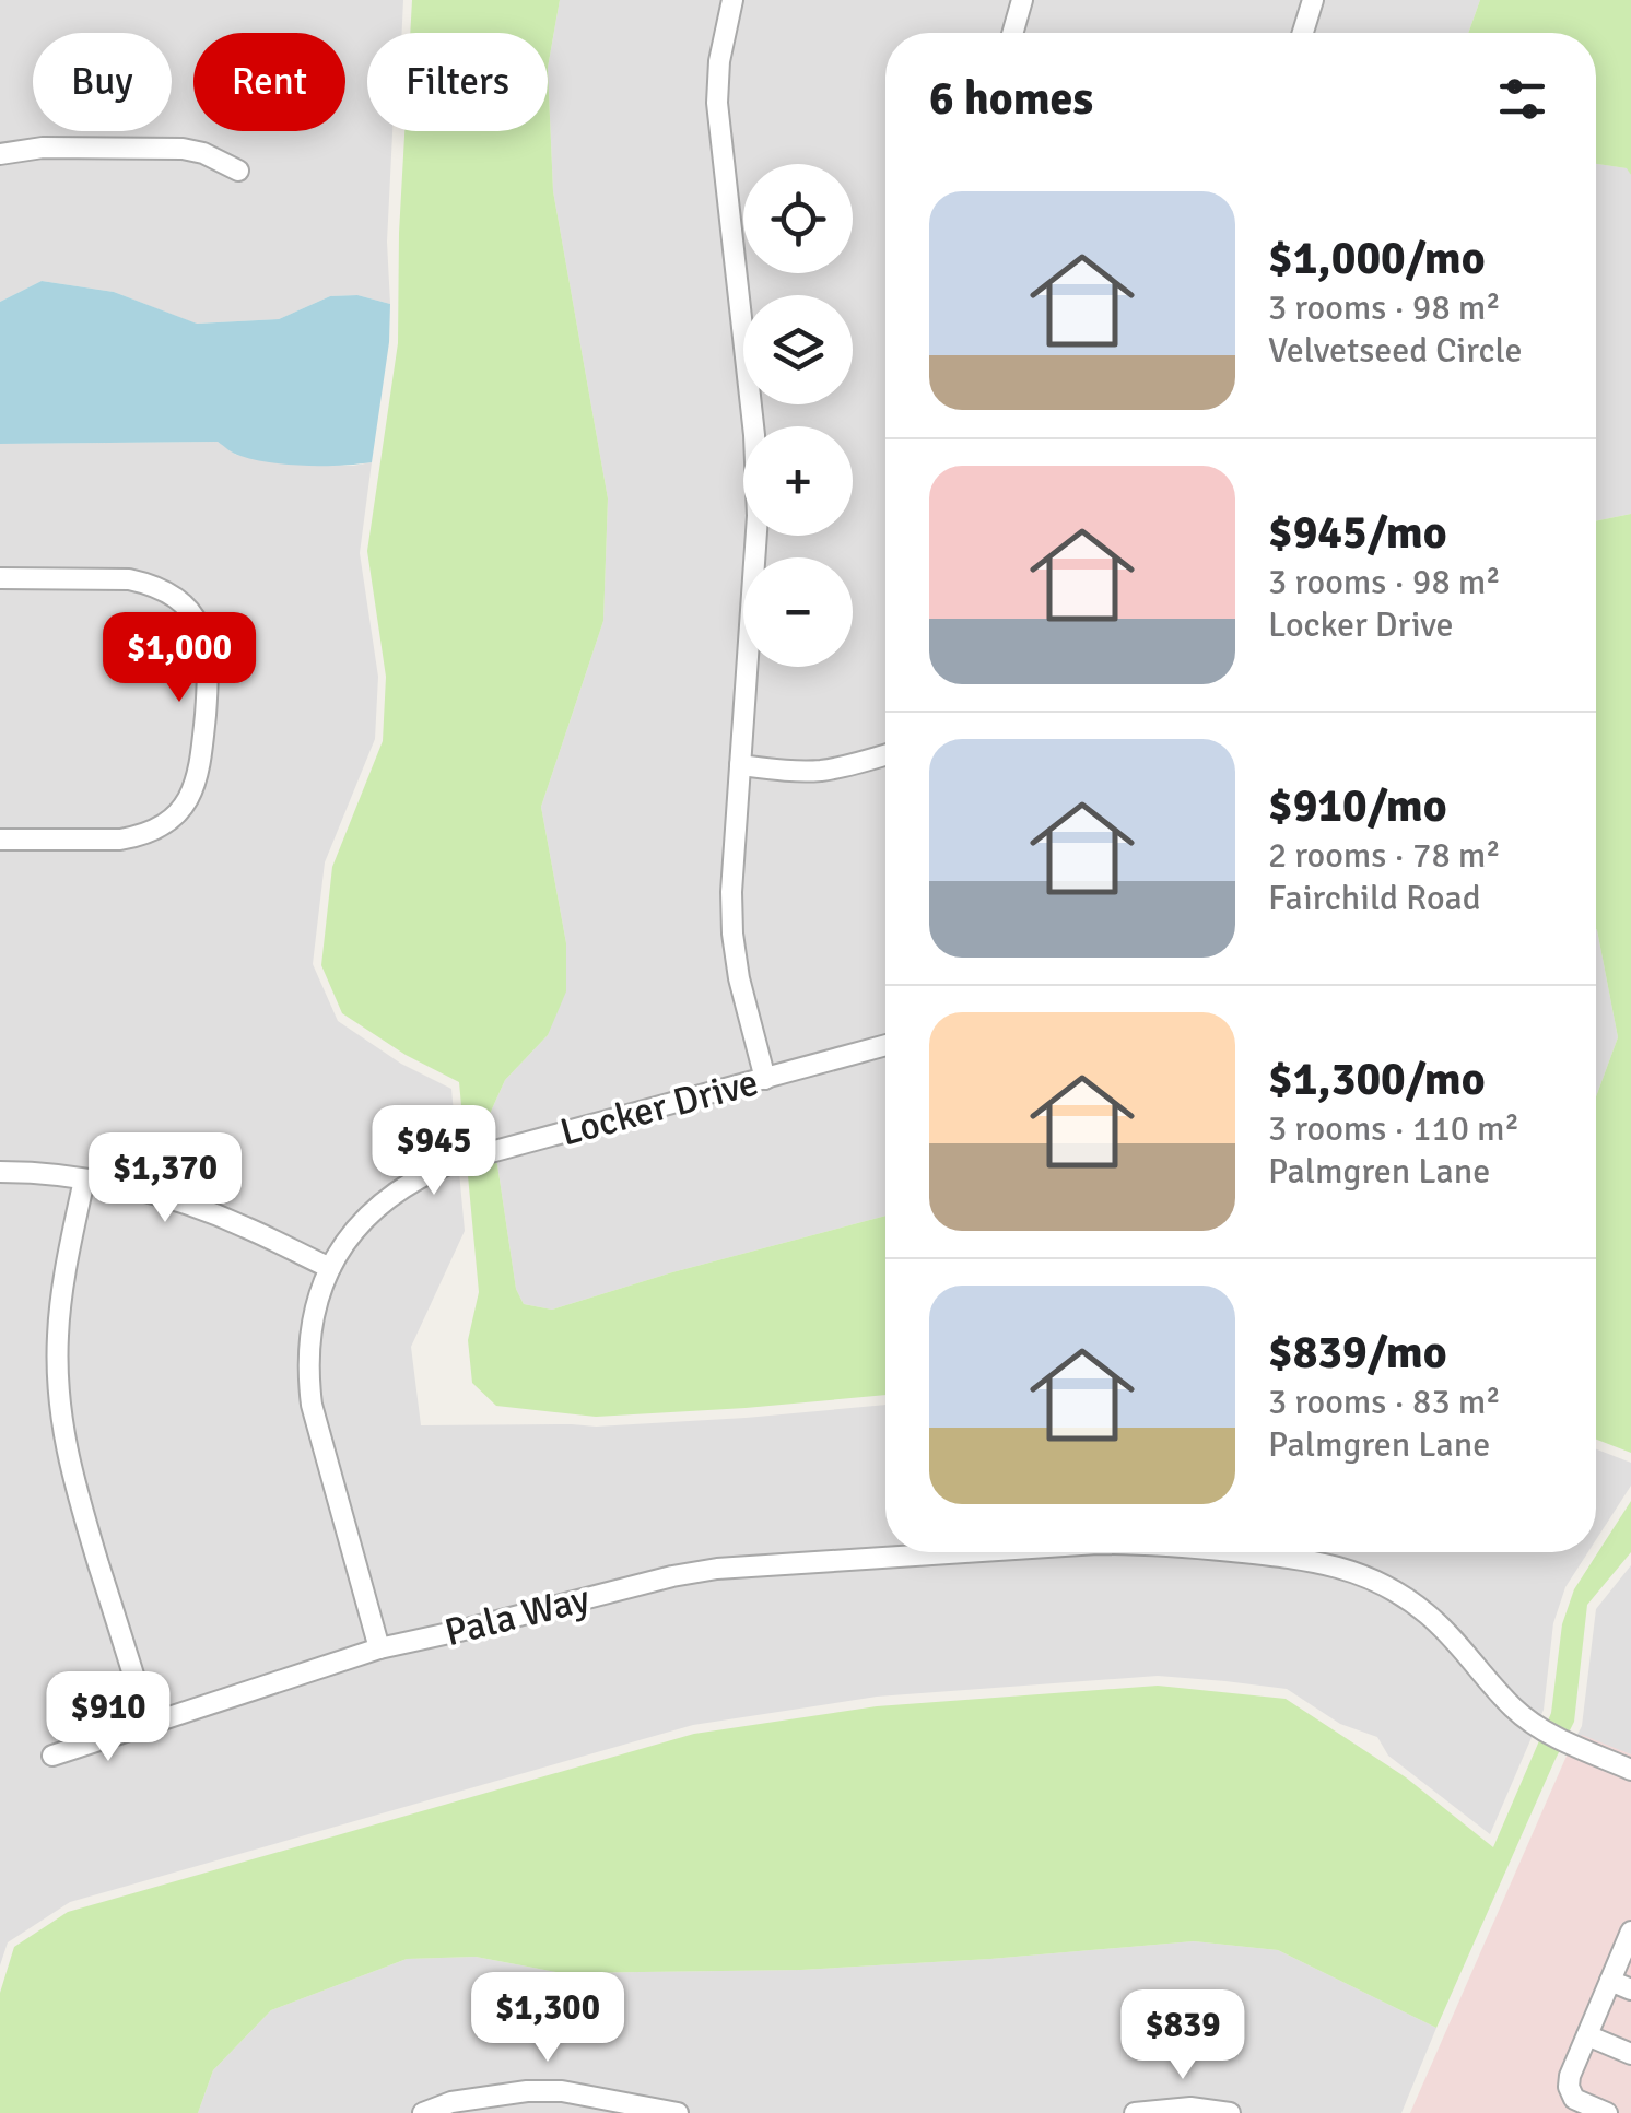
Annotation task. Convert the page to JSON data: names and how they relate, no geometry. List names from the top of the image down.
{
  "streets": {
    "street": ["Locker Drive", "Pala Way"]
  },
  "crossings": [
    ["Locker Drive", "Pala Way"]
  ],
  "page": {
    "chip": ["Buy", "Rent", "Filters"],
    "heading": "6 homes",
    "map_buttons": ["+", "−"],
    "list": [
      {
        "name": "$1,000/mo",
        "note": "3 rooms · 98 m² · Velvetseed Circle"
      },
      {
        "name": "$945/mo",
        "note": "3 rooms · 98 m² · Locker Drive"
      },
      {
        "name": "$910/mo",
        "note": "2 rooms · 78 m² · Fairchild Road"
      },
      {
        "name": "$1,300/mo",
        "note": "3 rooms · 110 m² · Palmgren Lane"
      },
      {
        "name": "$839/mo",
        "note": "3 rooms · 83 m² · Palmgren Lane"
      }
    ],
    "price": [
      "$1,000",
      "$945",
      "$1,370",
      "$910",
      "$1,300",
      "$839"
    ]
  }
}
